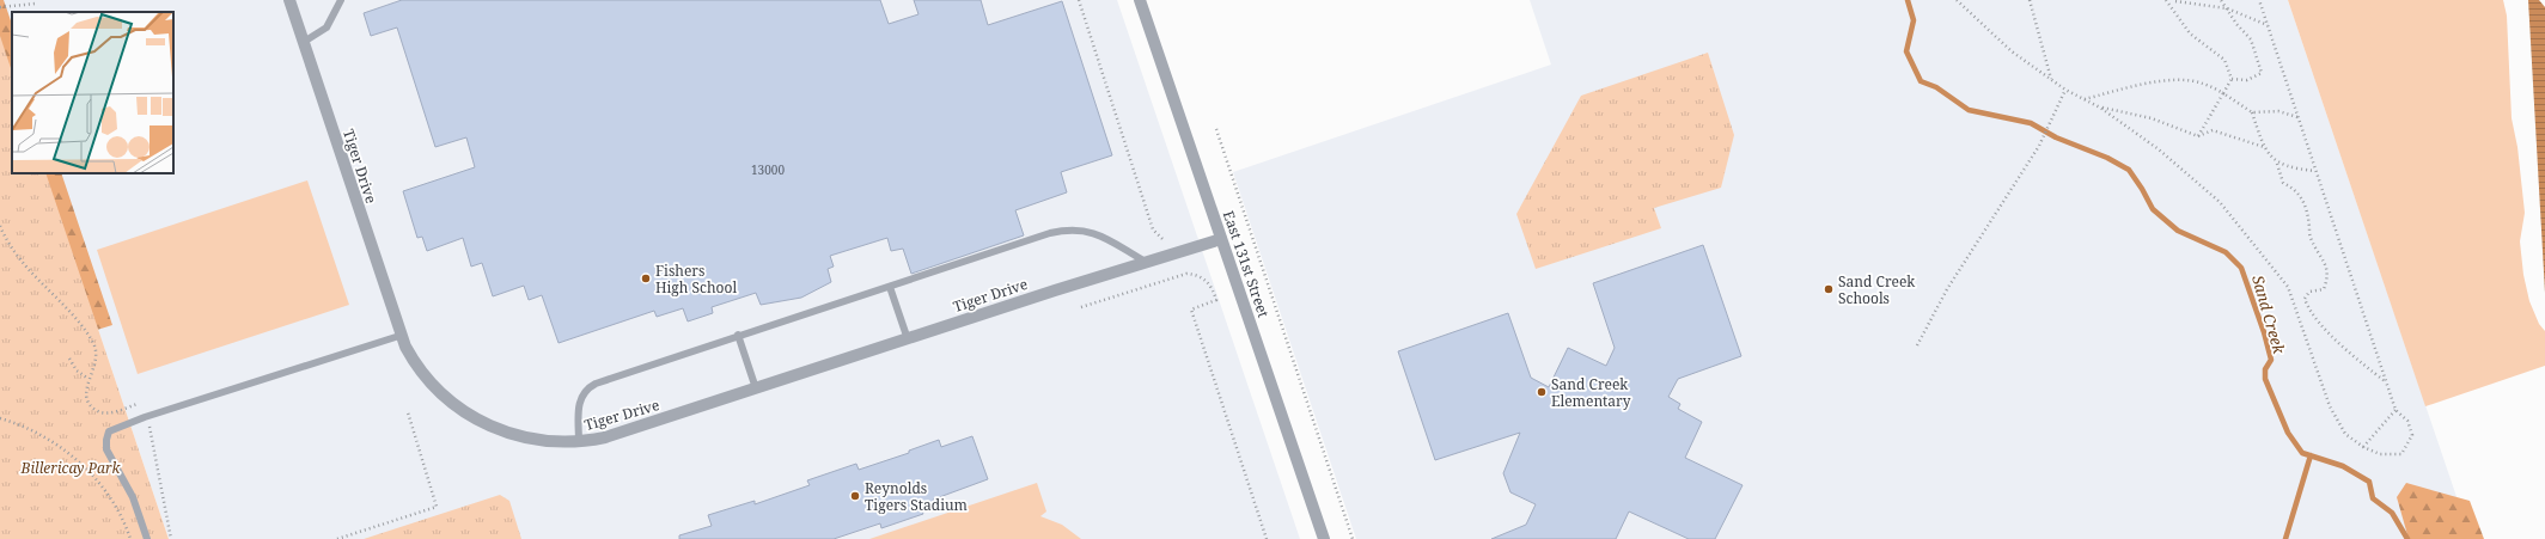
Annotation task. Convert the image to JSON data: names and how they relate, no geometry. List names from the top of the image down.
{
  "streets": {
    "street": ["Tiger Drive", "East 131st Street"]
  },
  "crossings": [
    ["Tiger Drive", "East 131st Street"]
  ],
  "water": ["Sand Creek"],
  "parks": ["Billericay Park"],
  "places": [
    "Fishers High School",
    "Sand Creek Schools",
    "Sand Creek Elementary",
    "Reynolds Tigers Stadium"
  ],
  "house_numbers": ["13000"]
}
